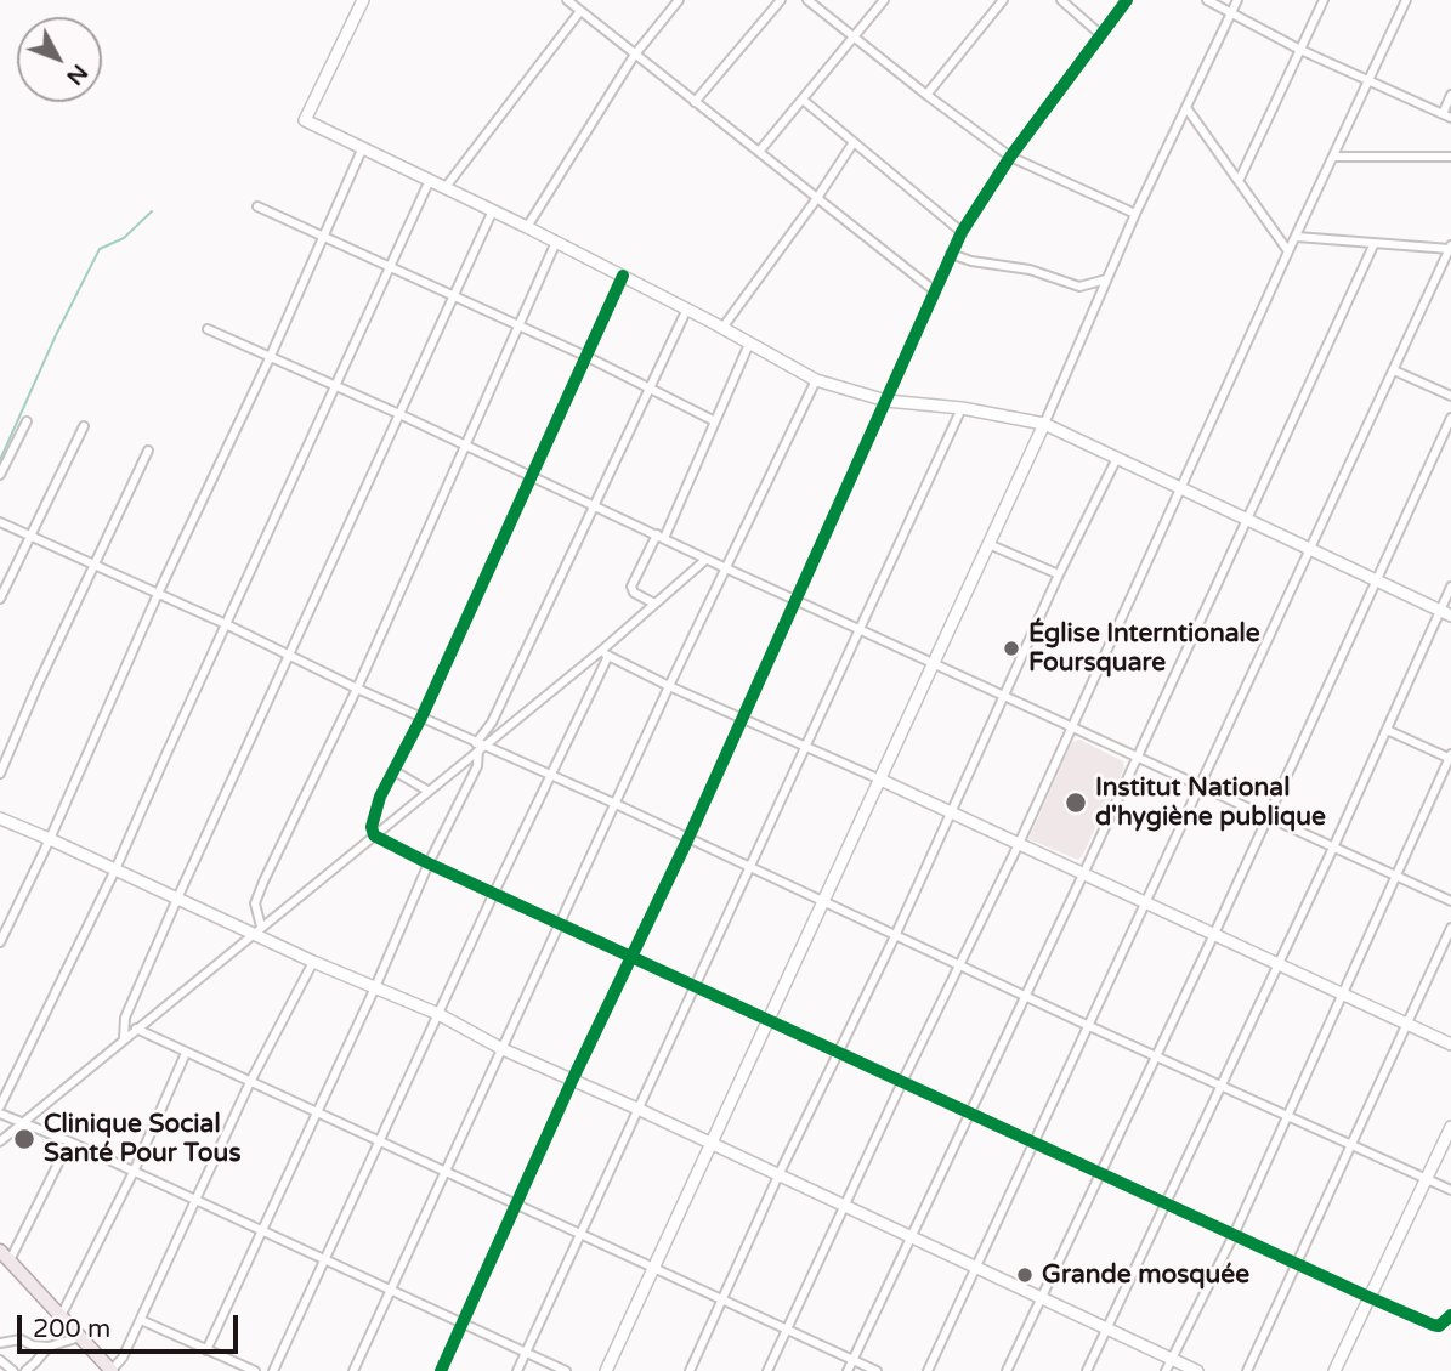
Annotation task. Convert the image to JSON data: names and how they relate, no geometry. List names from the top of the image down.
{
  "places": [
    "Église Interntionale Foursquare",
    "Institut National d'hygiène publique",
    "Clinique Social Santé Pour Tous",
    "Grande mosquée"
  ],
  "scale_bar": "200 m",
  "north": "bottom right"
}
